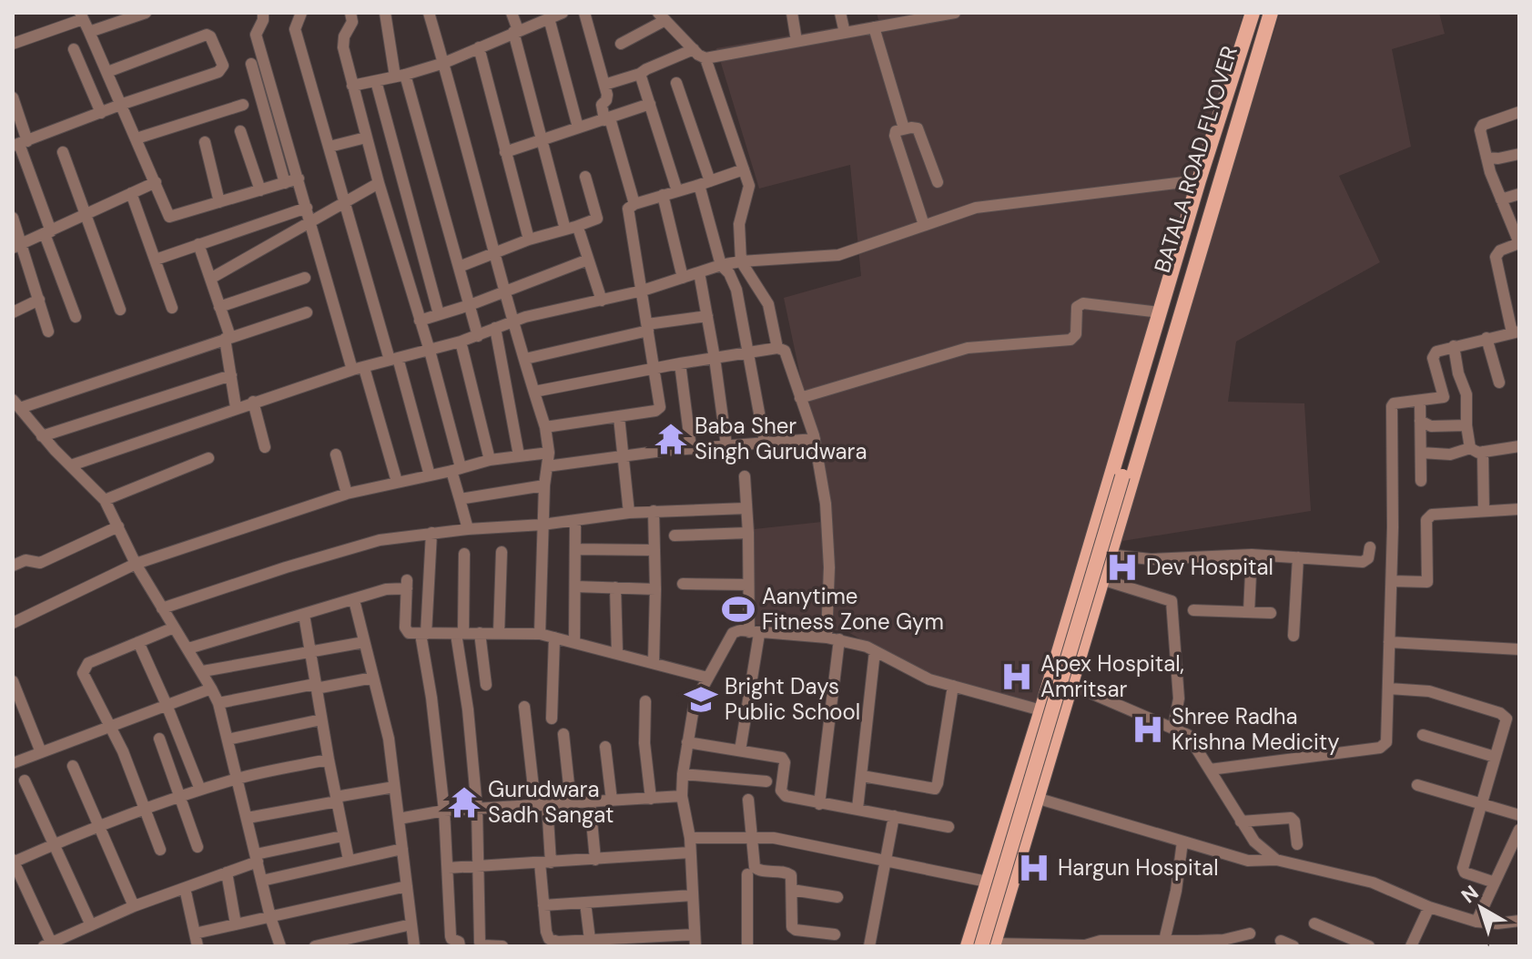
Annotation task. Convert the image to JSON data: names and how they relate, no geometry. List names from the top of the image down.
{
  "streets": {
    "main road": ["BATALA ROAD FLYOVER"]
  },
  "places": {
    "temple": ["Baba Sher Singh Gurudwara", "Gurudwara Sadh Sangat"],
    "hospital": [
      "Dev Hospital",
      "Apex Hospital, Amritsar",
      "Shree Radha Krishna Medicity",
      "Hargun Hospital"
    ],
    "sports": ["Aanytime Fitness Zone Gym"],
    "school or university": ["Bright Days Public School"]
  },
  "north": "top left"
}
